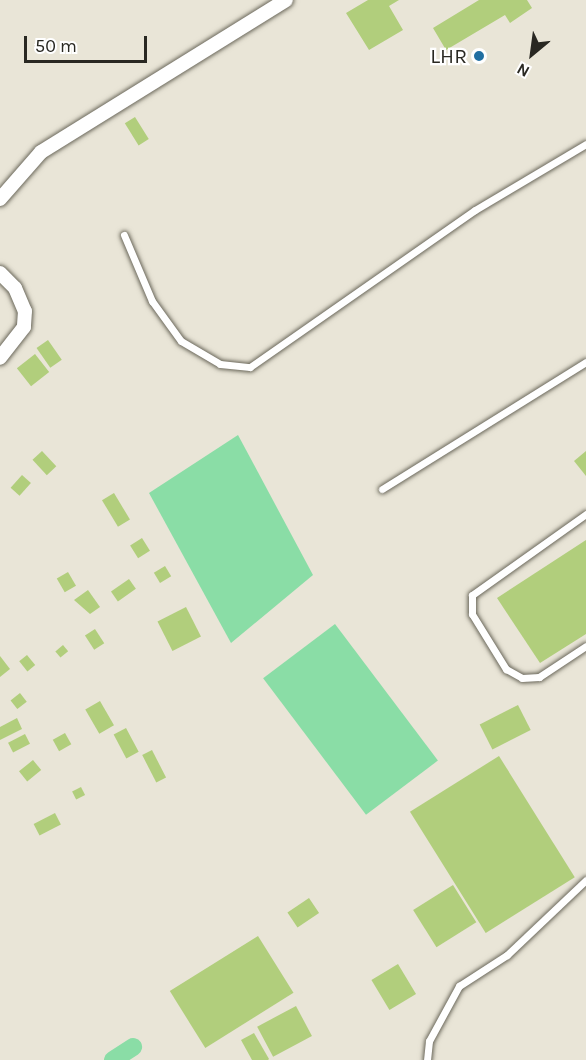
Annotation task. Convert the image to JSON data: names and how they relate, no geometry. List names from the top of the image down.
{
  "places": ["LHR"],
  "scale_bar": "50 m",
  "north": "bottom left"
}
